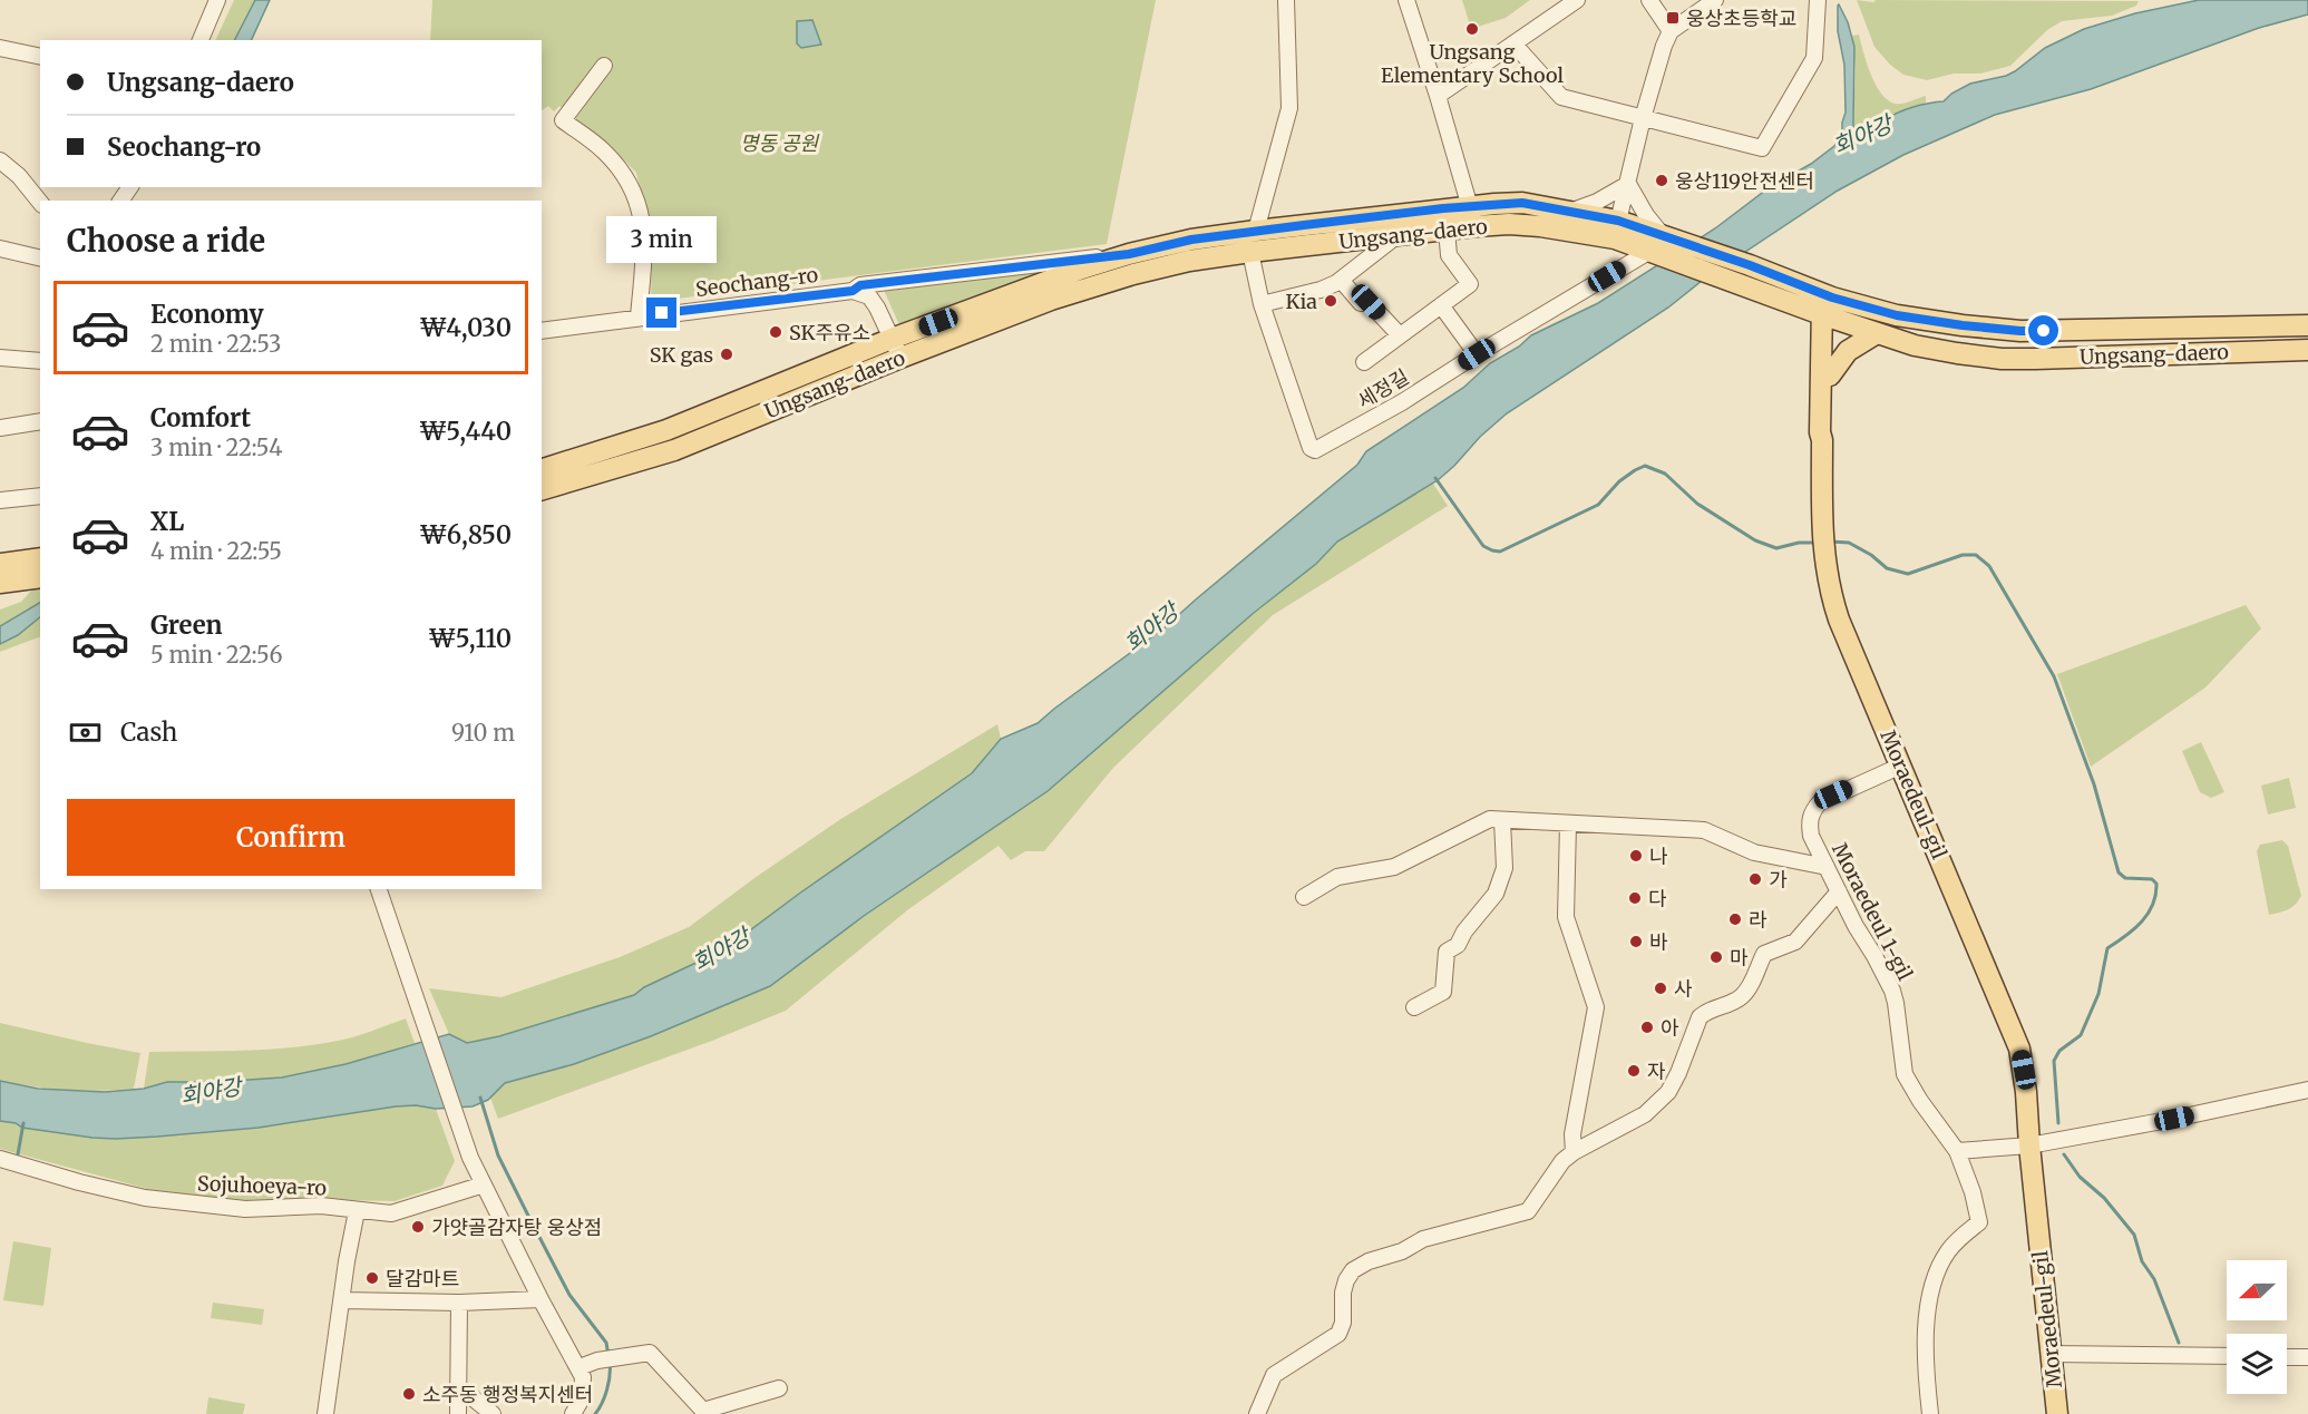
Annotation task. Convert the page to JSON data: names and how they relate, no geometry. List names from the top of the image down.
{
  "streets": {
    "main road": ["Ungsang-daero", "Moraedeul-gil"],
    "street": [
      "Seochang-ro",
      "세정길",
      "Moraedeul 1-gil",
      "Sojuhoeya-ro"
    ]
  },
  "crossings": [
    ["Ungsang-daero", "Seochang-ro"],
    ["Ungsang-daero", "세정길"],
    ["Ungsang-daero", "Moraedeul-gil"],
    ["Moraedeul-gil", "Moraedeul 1-gil"]
  ],
  "water": ["회야강"],
  "parks": ["명동 공원"],
  "places": {
    "transit": ["웅상초등학교"],
    "other": [
      "Ungsang Elementary School",
      "웅상119안전센터",
      "Kia",
      "SK주유소",
      "SK gas",
      "나",
      "가",
      "다",
      "라",
      "바",
      "마",
      "사",
      "아",
      "자",
      "가얏골감자탕 웅상점",
      "달감마트",
      "소주동 행정복지센터"
    ]
  },
  "north": "left",
  "page": {
    "banner": ["Ungsang-daero", "Seochang-ro"],
    "heading": "Choose a ride",
    "bubble": "3 min",
    "list": [
      {
        "name": "Economy",
        "note": "2 min · 22:53",
        "value": "₩4,030"
      },
      {
        "name": "Comfort",
        "note": "3 min · 22:54",
        "value": "₩5,440"
      },
      {
        "name": "XL",
        "note": "4 min · 22:55",
        "value": "₩6,850"
      },
      {
        "name": "Green",
        "note": "5 min · 22:56",
        "value": "₩5,110"
      }
    ],
    "pay": ["Cash", "910 m"],
    "buttons": "Confirm"
  }
}
